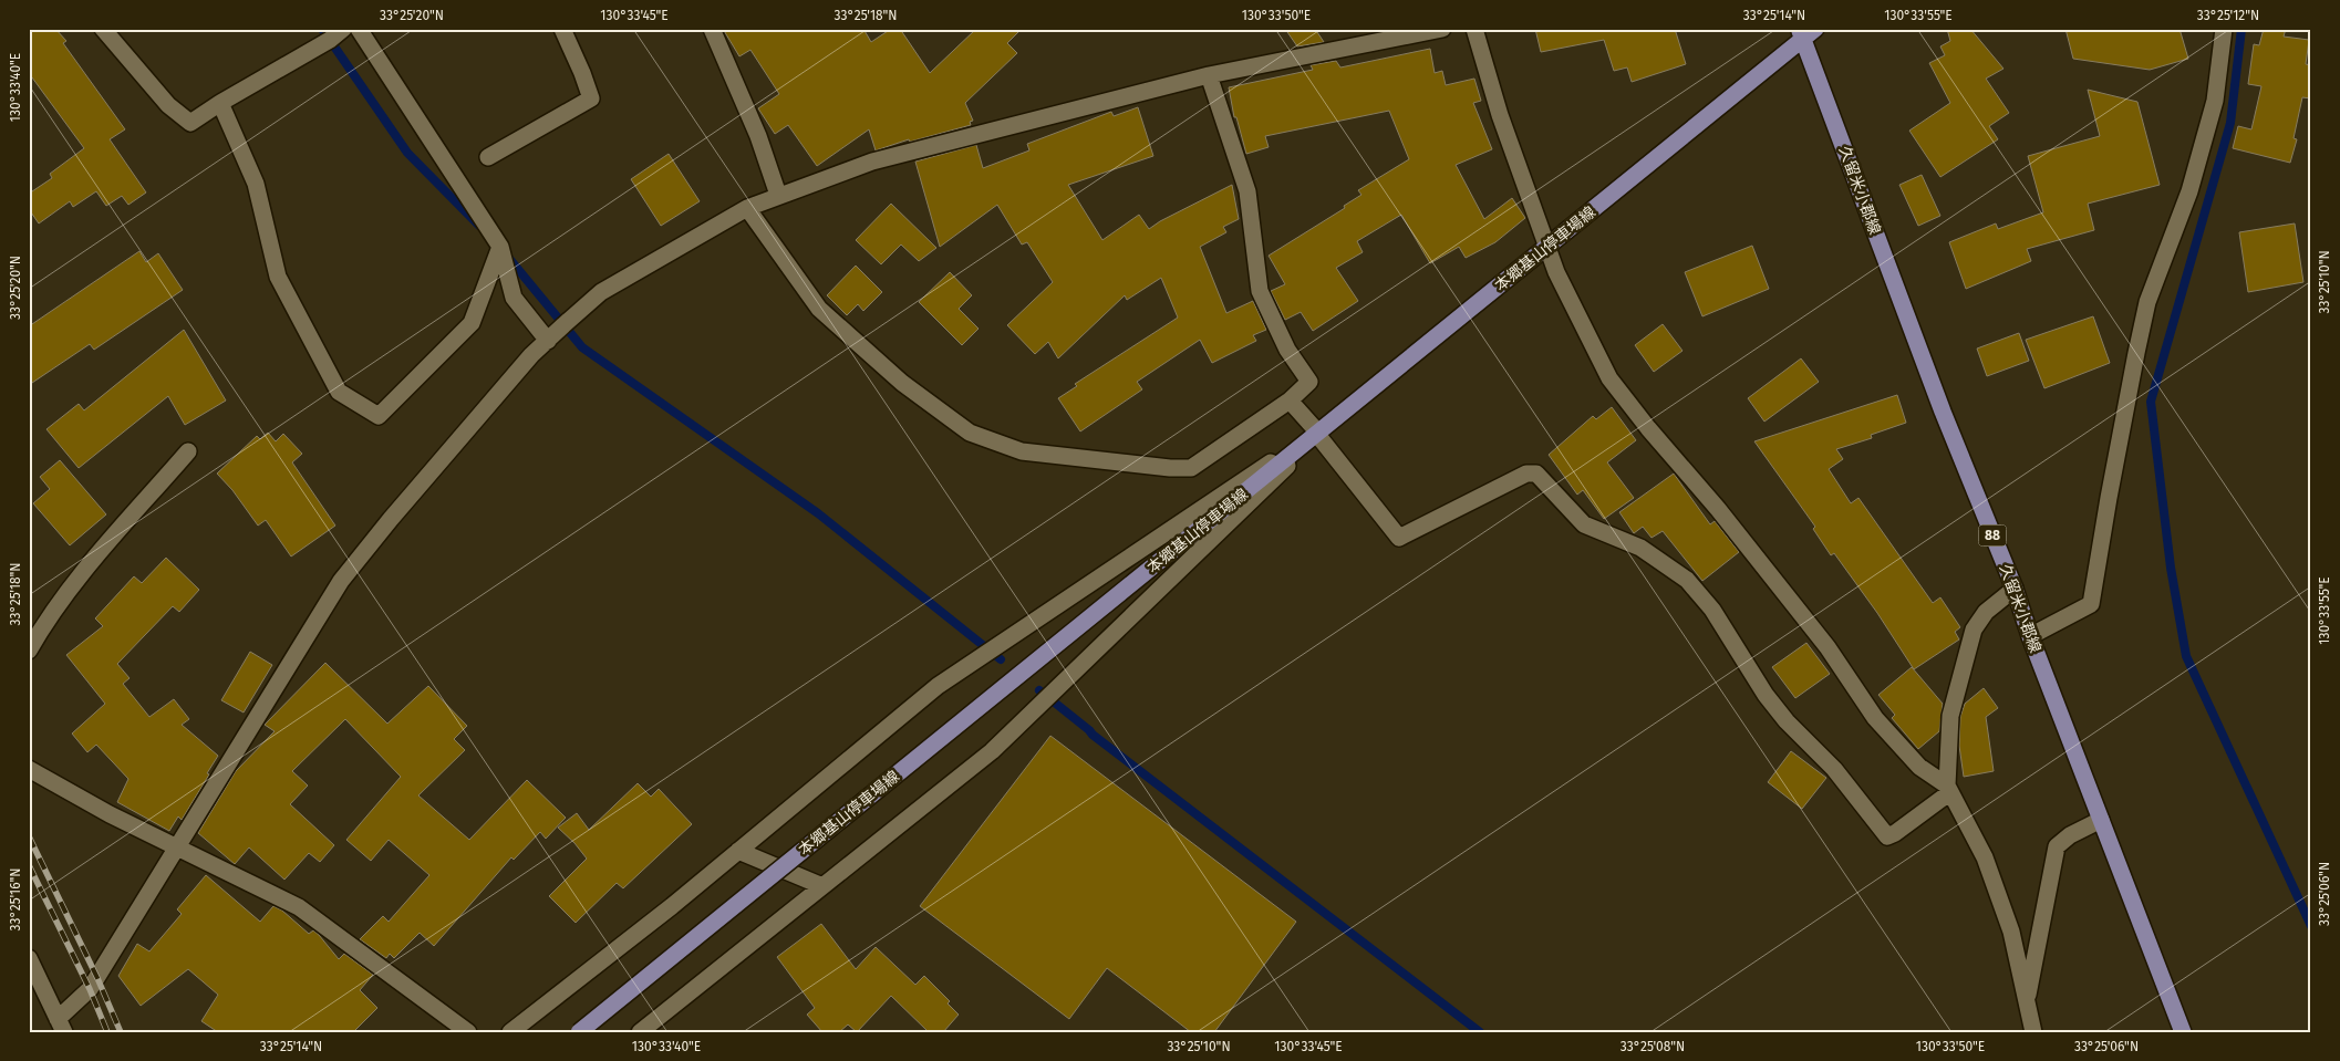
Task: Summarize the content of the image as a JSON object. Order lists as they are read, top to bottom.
{
  "streets": {
    "main road": ["久留米小郡線", "本郷基山停車場線", "88"]
  },
  "crossings": [
    ["久留米小郡線", "本郷基山停車場線"]
  ],
  "coordinates": [
    "33°25'20\"N",
    "130°33'45\"E",
    "33°25'18\"N",
    "130°33'50\"E",
    "33°25'14\"N",
    "130°33'55\"E",
    "33°25'12\"N",
    "130°33'40\"E",
    "33°25'10\"N",
    "33°25'06\"N",
    "33°25'16\"N",
    "33°25'08\"N"
  ]
}
